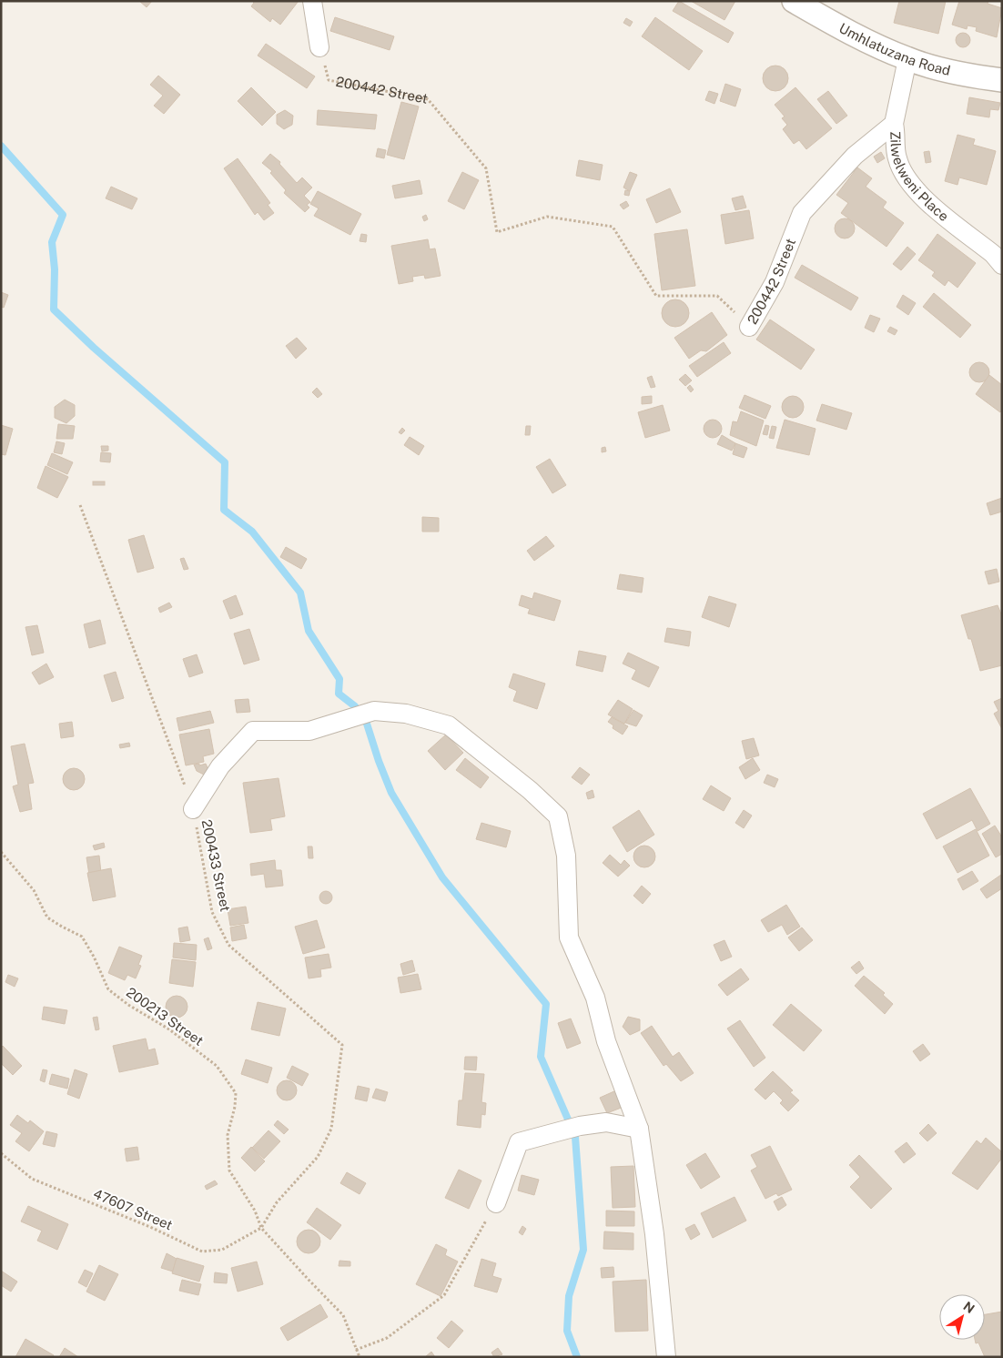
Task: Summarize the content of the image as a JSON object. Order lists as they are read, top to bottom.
{
  "streets": {
    "street": ["Umhlatuzana Road", "200442 Street", "Zilwelweni Place"],
    "path": ["200433 Street", "200213 Street", "47607 Street"]
  },
  "crossings": [
    ["Umhlatuzana Road", "Zilwelweni Place"],
    ["200442 Street", "Zilwelweni Place"],
    ["200433 Street", "200213 Street"],
    ["200433 Street", "47607 Street"],
    ["200213 Street", "47607 Street"]
  ],
  "north": "top right"
}
